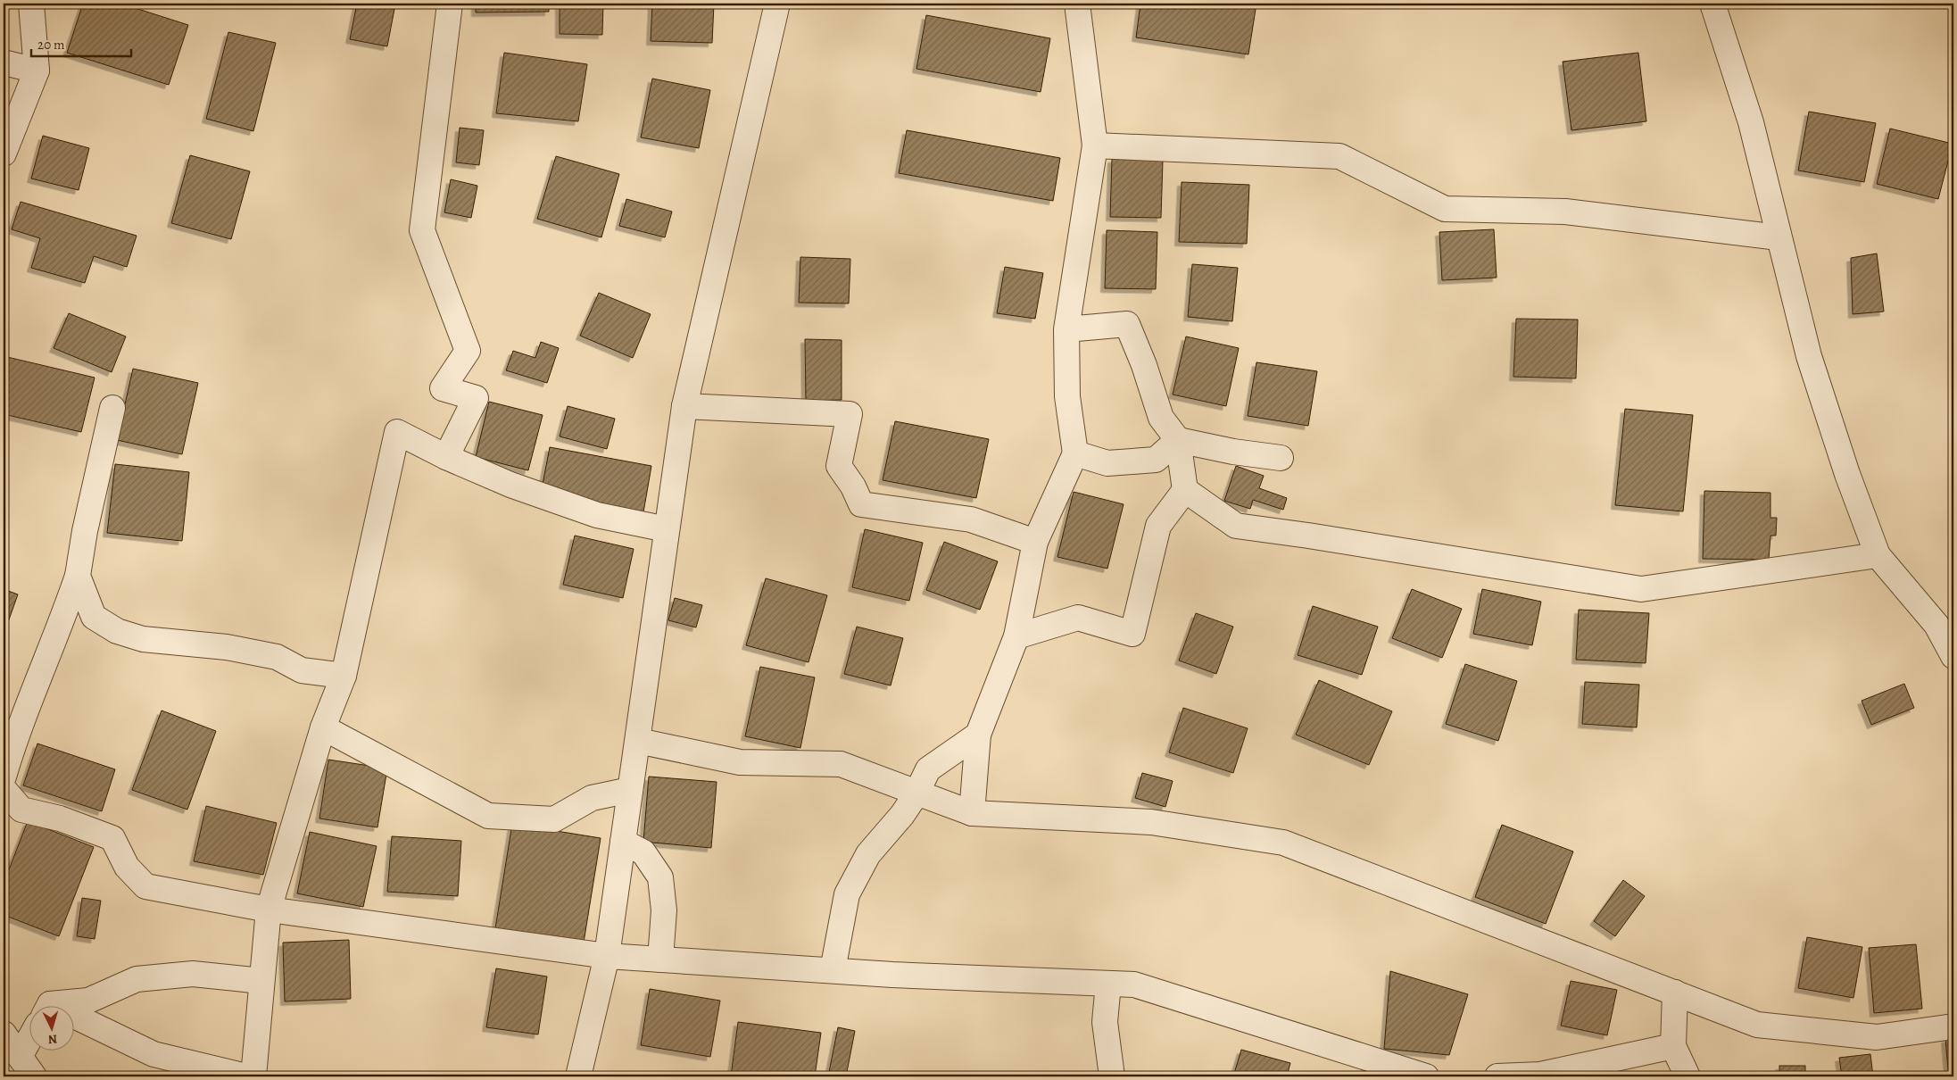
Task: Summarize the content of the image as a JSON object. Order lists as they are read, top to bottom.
{
  "scale_bar": "20 m",
  "north": "bottom"
}
